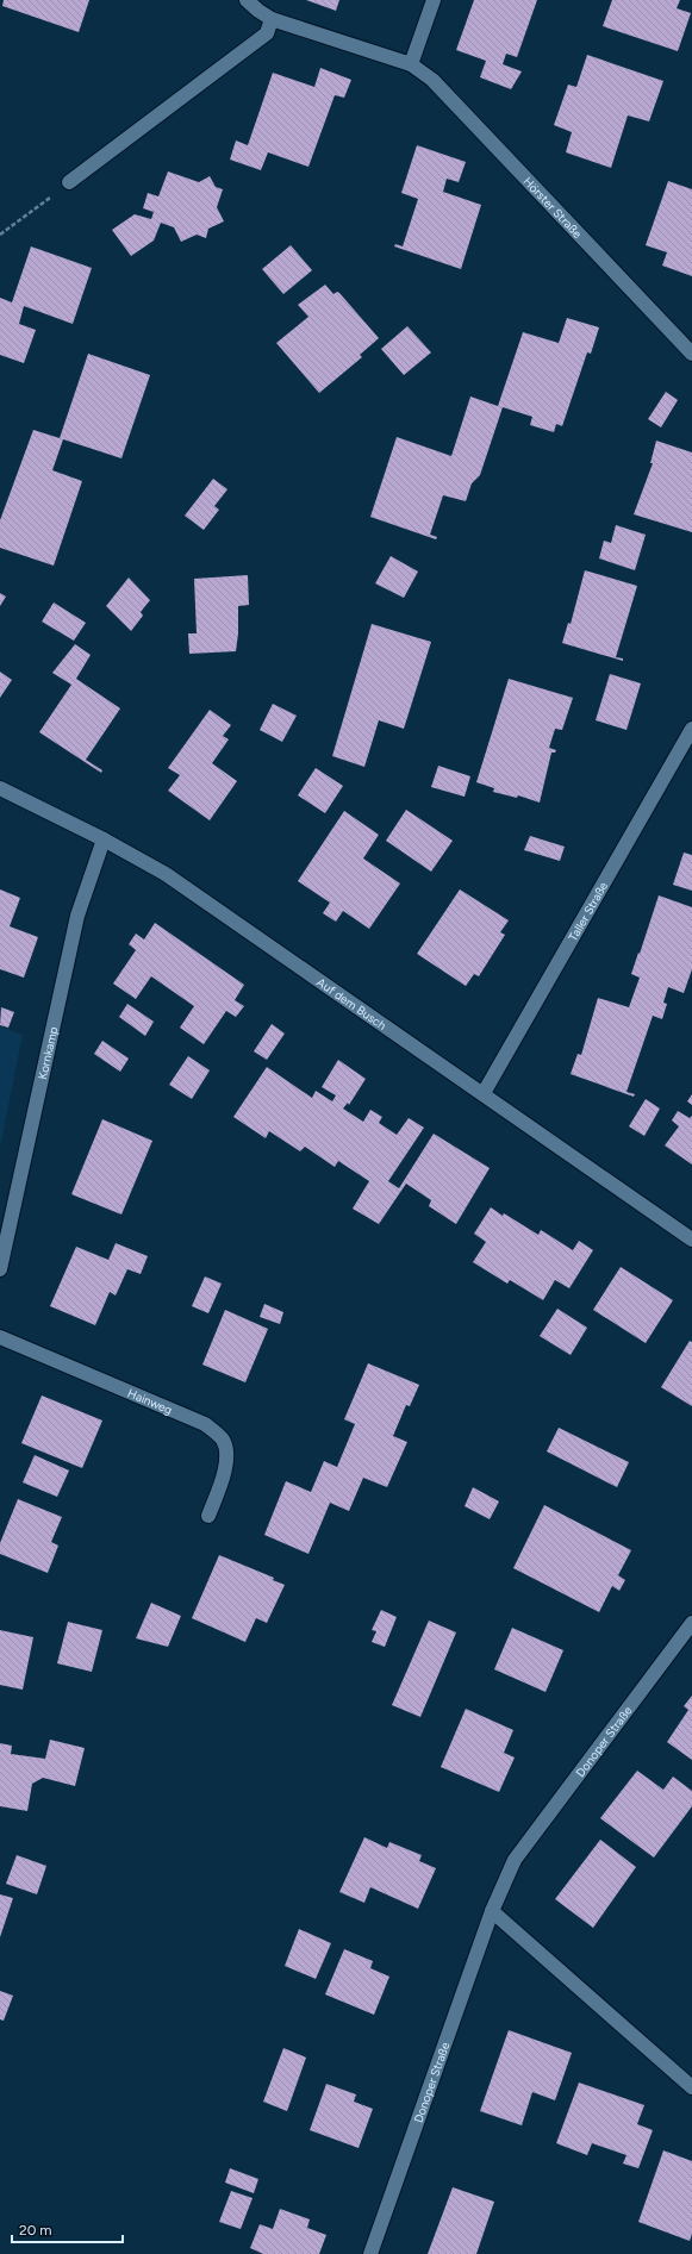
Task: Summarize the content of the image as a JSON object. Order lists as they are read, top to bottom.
{
  "streets": {
    "street": [
      "Hörster Straße",
      "Taller Straße",
      "Auf dem Busch",
      "Kornkamp",
      "Hainweg",
      "Donoper Straße"
    ]
  },
  "crossings": [
    ["Taller Straße", "Auf dem Busch"],
    ["Auf dem Busch", "Kornkamp"]
  ],
  "scale_bar": "20 m"
}
